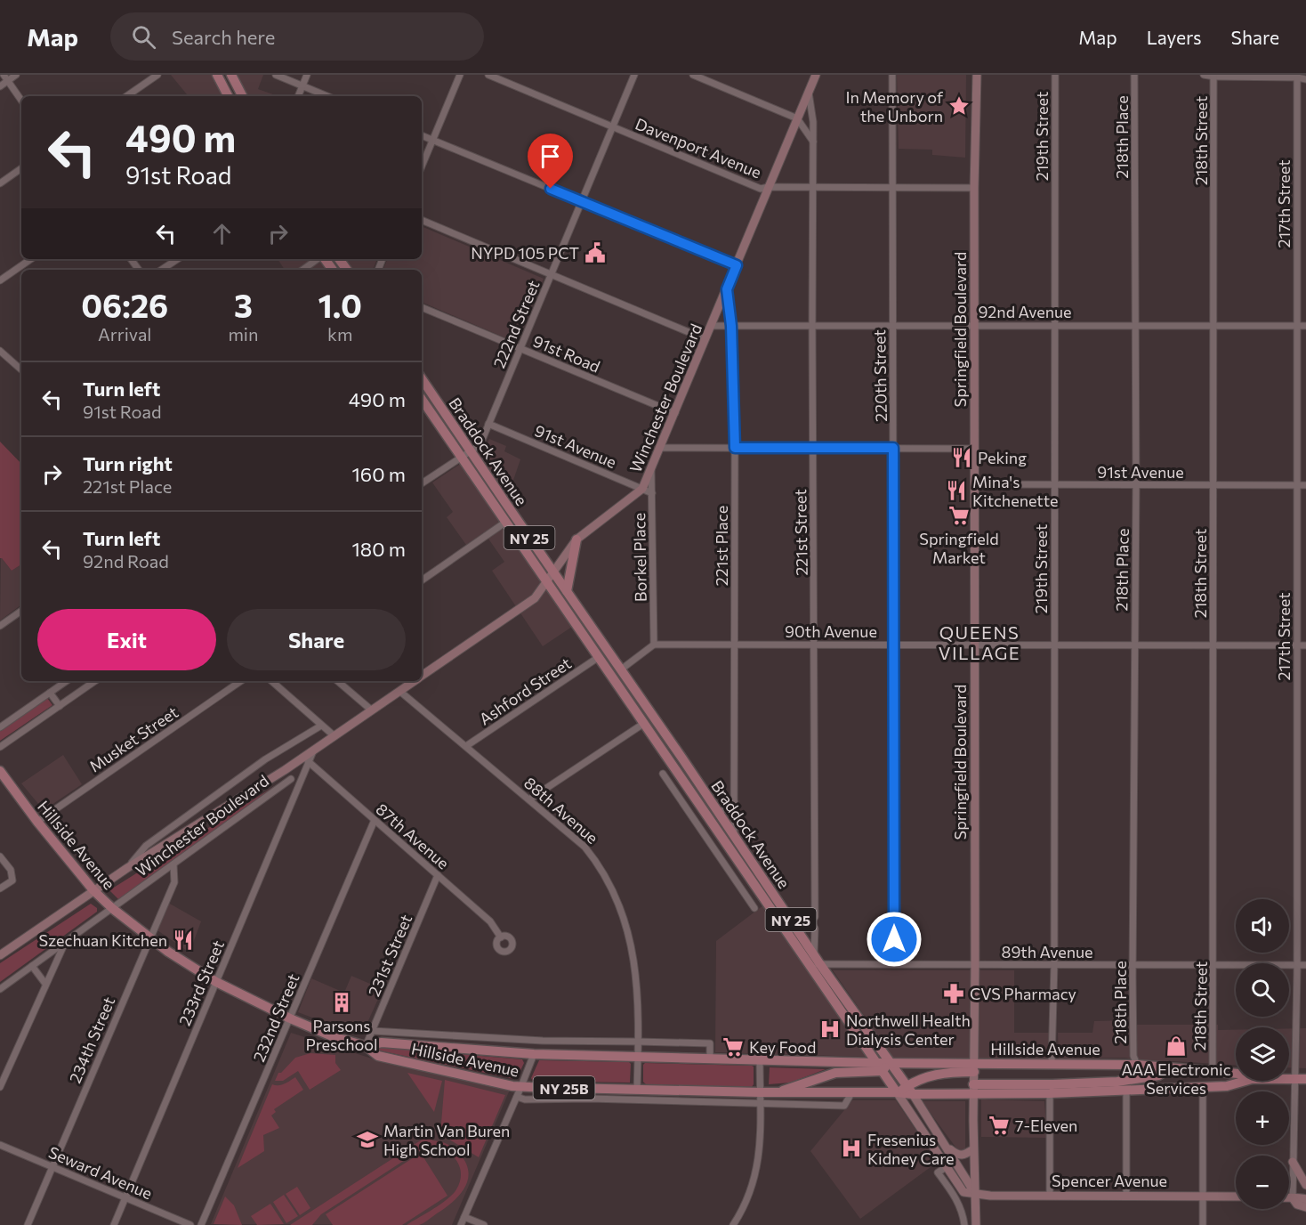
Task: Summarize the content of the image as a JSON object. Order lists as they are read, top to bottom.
{
  "streets": {
    "main road": [
      "Springfield Boulevard",
      "Winchester Boulevard",
      "Braddock Avenue",
      "NY 25",
      "Hillside Avenue",
      "NY 25B",
      "Spencer Avenue"
    ],
    "street": [
      "219th Street",
      "218th Place",
      "218th Street",
      "Davenport Avenue",
      "217th Street",
      "92nd Avenue",
      "222nd Street",
      "91st Road",
      "220th Street",
      "91st Avenue",
      "221st Street",
      "221st Place",
      "Borkel Place",
      "90th Avenue",
      "Ashford Street",
      "Musket Street",
      "88th Avenue",
      "87th Avenue",
      "89th Avenue",
      "231st Street",
      "233rd Street",
      "232nd Street",
      "234th Street",
      "Seward Avenue"
    ]
  },
  "crossings": [
    ["219th Street", "92nd Avenue"],
    ["219th Street", "91st Avenue"],
    ["219th Street", "90th Avenue"],
    ["219th Street", "Hillside Avenue"],
    ["219th Street", "89th Avenue"],
    ["218th Place", "92nd Avenue"],
    ["218th Place", "91st Avenue"],
    ["218th Place", "90th Avenue"],
    ["218th Place", "Hillside Avenue"],
    ["218th Place", "89th Avenue"],
    ["218th Street", "92nd Avenue"],
    ["218th Street", "91st Avenue"],
    ["218th Street", "90th Avenue"],
    ["218th Street", "Hillside Avenue"],
    ["218th Street", "89th Avenue"],
    ["Davenport Avenue", "222nd Street"],
    ["Davenport Avenue", "Springfield Boulevard"],
    ["Davenport Avenue", "220th Street"],
    ["Davenport Avenue", "Winchester Boulevard"],
    ["Davenport Avenue", "221st Street"],
    ["217th Street", "92nd Avenue"],
    ["217th Street", "91st Avenue"],
    ["217th Street", "90th Avenue"],
    ["217th Street", "Hillside Avenue"],
    ["217th Street", "89th Avenue"],
    ["92nd Avenue", "Springfield Boulevard"],
    ["92nd Avenue", "220th Street"],
    ["92nd Avenue", "Winchester Boulevard"],
    ["92nd Avenue", "221st Street"],
    ["92nd Avenue", "221st Place"],
    ["222nd Street", "91st Road"],
    ["222nd Street", "91st Avenue"],
    ["222nd Street", "Braddock Avenue"],
    ["Springfield Boulevard", "91st Avenue"],
    ["Springfield Boulevard", "Braddock Avenue"],
    ["Springfield Boulevard", "90th Avenue"],
    ["Springfield Boulevard", "Hillside Avenue"],
    ["Springfield Boulevard", "89th Avenue"],
    ["Springfield Boulevard", "Spencer Avenue"],
    ["91st Road", "Winchester Boulevard"],
    ["220th Street", "90th Avenue"],
    ["220th Street", "89th Avenue"],
    ["Winchester Boulevard", "91st Avenue"],
    ["Winchester Boulevard", "Braddock Avenue"],
    ["Winchester Boulevard", "221st Street"],
    ["Winchester Boulevard", "221st Place"],
    ["Winchester Boulevard", "Borkel Place"],
    ["Winchester Boulevard", "88th Avenue"],
    ["Winchester Boulevard", "87th Avenue"],
    ["Winchester Boulevard", "Hillside Avenue"],
    ["Winchester Boulevard", "233rd Street"],
    ["Winchester Boulevard", "234th Street"],
    ["91st Avenue", "Borkel Place"],
    ["Braddock Avenue", "221st Street"],
    ["Braddock Avenue", "221st Place"],
    ["Braddock Avenue", "Ashford Street"],
    ["Braddock Avenue", "Hillside Avenue"],
    ["Braddock Avenue", "89th Avenue"],
    ["Braddock Avenue", "Spencer Avenue"],
    ["221st Street", "90th Avenue"],
    ["221st Street", "89th Avenue"],
    ["221st Place", "90th Avenue"],
    ["Borkel Place", "90th Avenue"],
    ["Ashford Street", "88th Avenue"],
    ["Musket Street", "Hillside Avenue"],
    ["88th Avenue", "Hillside Avenue"],
    ["87th Avenue", "231st Street"],
    ["87th Avenue", "233rd Street"],
    ["87th Avenue", "232nd Street"],
    ["Hillside Avenue", "231st Street"],
    ["Hillside Avenue", "233rd Street"],
    ["Hillside Avenue", "232nd Street"],
    ["Hillside Avenue", "234th Street"],
    ["233rd Street", "Seward Avenue"],
    ["234th Street", "Seward Avenue"]
  ],
  "districts": ["QUEENS VILLAGE"],
  "places": {
    "place": ["In Memory of the Unborn"],
    "public building": ["NYPD 105 PCT"],
    "restaurant": ["Peking", "Mina's Kitchenette", "Szechuan Kitchen"],
    "supermarket": ["Springfield Market", "Key Food", "7-Eleven"],
    "pharmacy": ["CVS Pharmacy"],
    "building": ["Parsons Preschool"],
    "hospital": ["Northwell Health Dialysis Center", "Fresenius Kidney Care"],
    "shop": ["AAA Electronic Services"],
    "school or university": ["Martin Van Buren High School"]
  },
  "page": {
    "header": "Map",
    "search": "Search here",
    "nav": ["Map", "Layers", "Share"],
    "turn": ["490 m", "91st Road"],
    "eta": [
      "06:26",
      "Arrival",
      "3",
      "min",
      "1.0",
      "km"
    ],
    "list": [
      {
        "name": "Turn left",
        "note": "91st Road",
        "value": "490 m"
      },
      {
        "name": "Turn right",
        "note": "221st Place",
        "value": "160 m"
      },
      {
        "name": "Turn left",
        "note": "92nd Road",
        "value": "180 m"
      }
    ],
    "buttons": ["Exit", "Share"],
    "map_buttons": ["+", "−"]
  }
}
